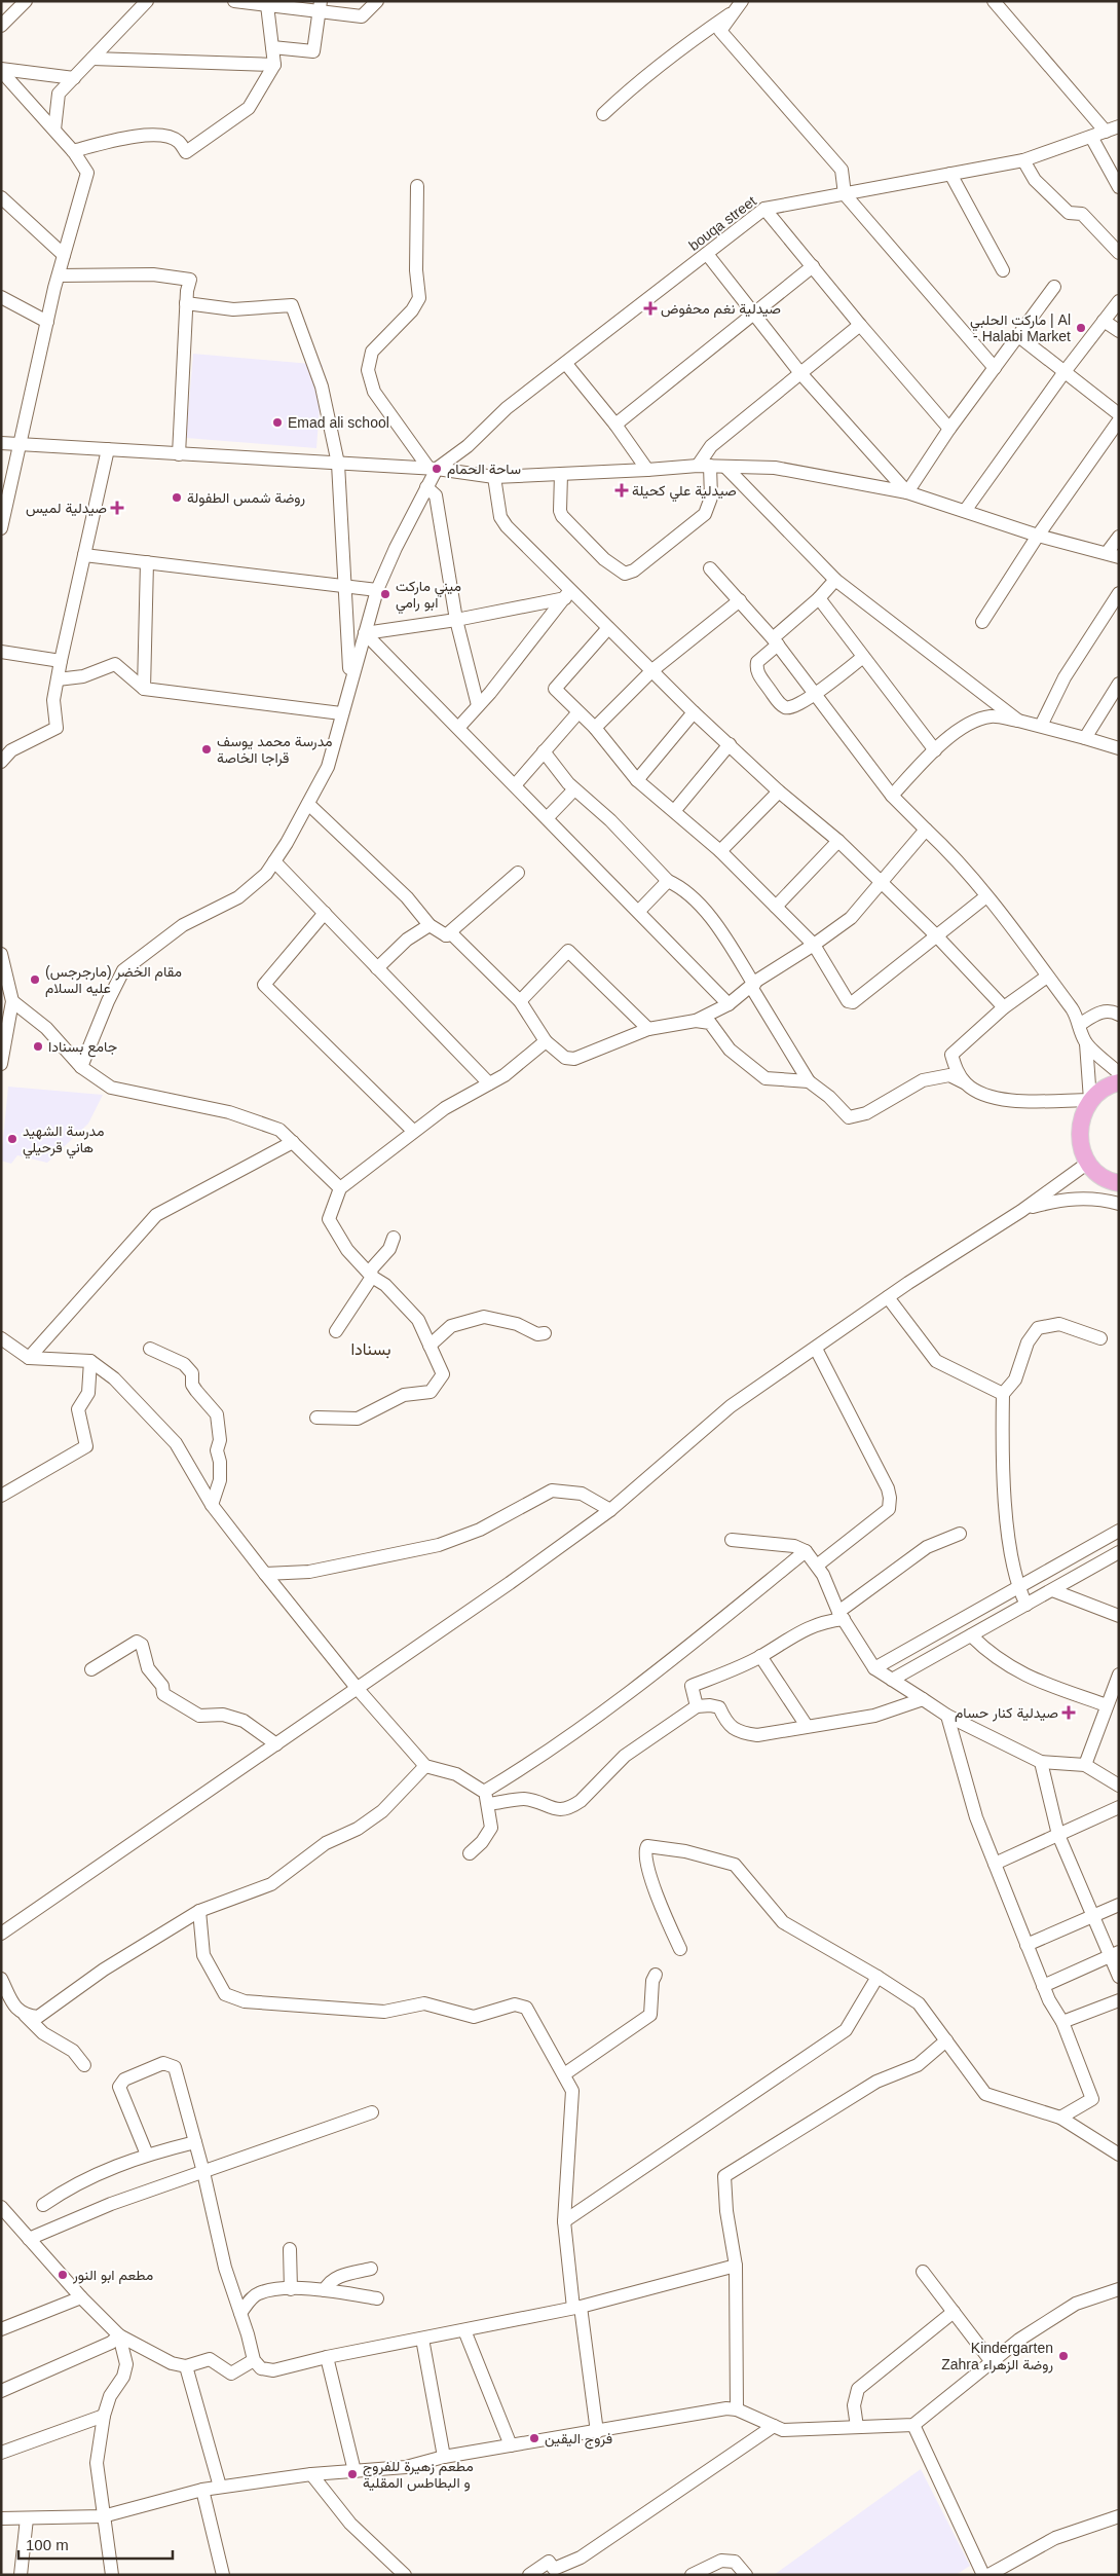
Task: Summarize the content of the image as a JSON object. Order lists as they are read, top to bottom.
{
  "streets": {
    "street": ["bouqa street"]
  },
  "districts": ["بسنادا"],
  "places": {
    "health": [
      "صيدلية نغم محفوض",
      "صيدلية علي كحيلة",
      "صيدلية لميس",
      "صيدلية كنار حسام"
    ],
    "other": [
      "ماركت الحلبي | Al - Halabi Market",
      "Emad ali school",
      "ساحة الحمام",
      "روضة شمس الطفولة",
      "ميني ماركت ابو رامي",
      "مدرسة محمد يوسف قراجا الخاصة",
      "مقام الخضر (مارجرجس) عليه السلام",
      "جامع بسنادا",
      "مدرسة الشهيد هاني قرحيلي",
      "مطعم ابو النور",
      "Kindergarten Zahra روضة الزهراء",
      "فروج اليقين",
      "مطعم زهيرة للفروج و البطاطس المقلية"
    ]
  },
  "scale_bar": "100 m"
}
